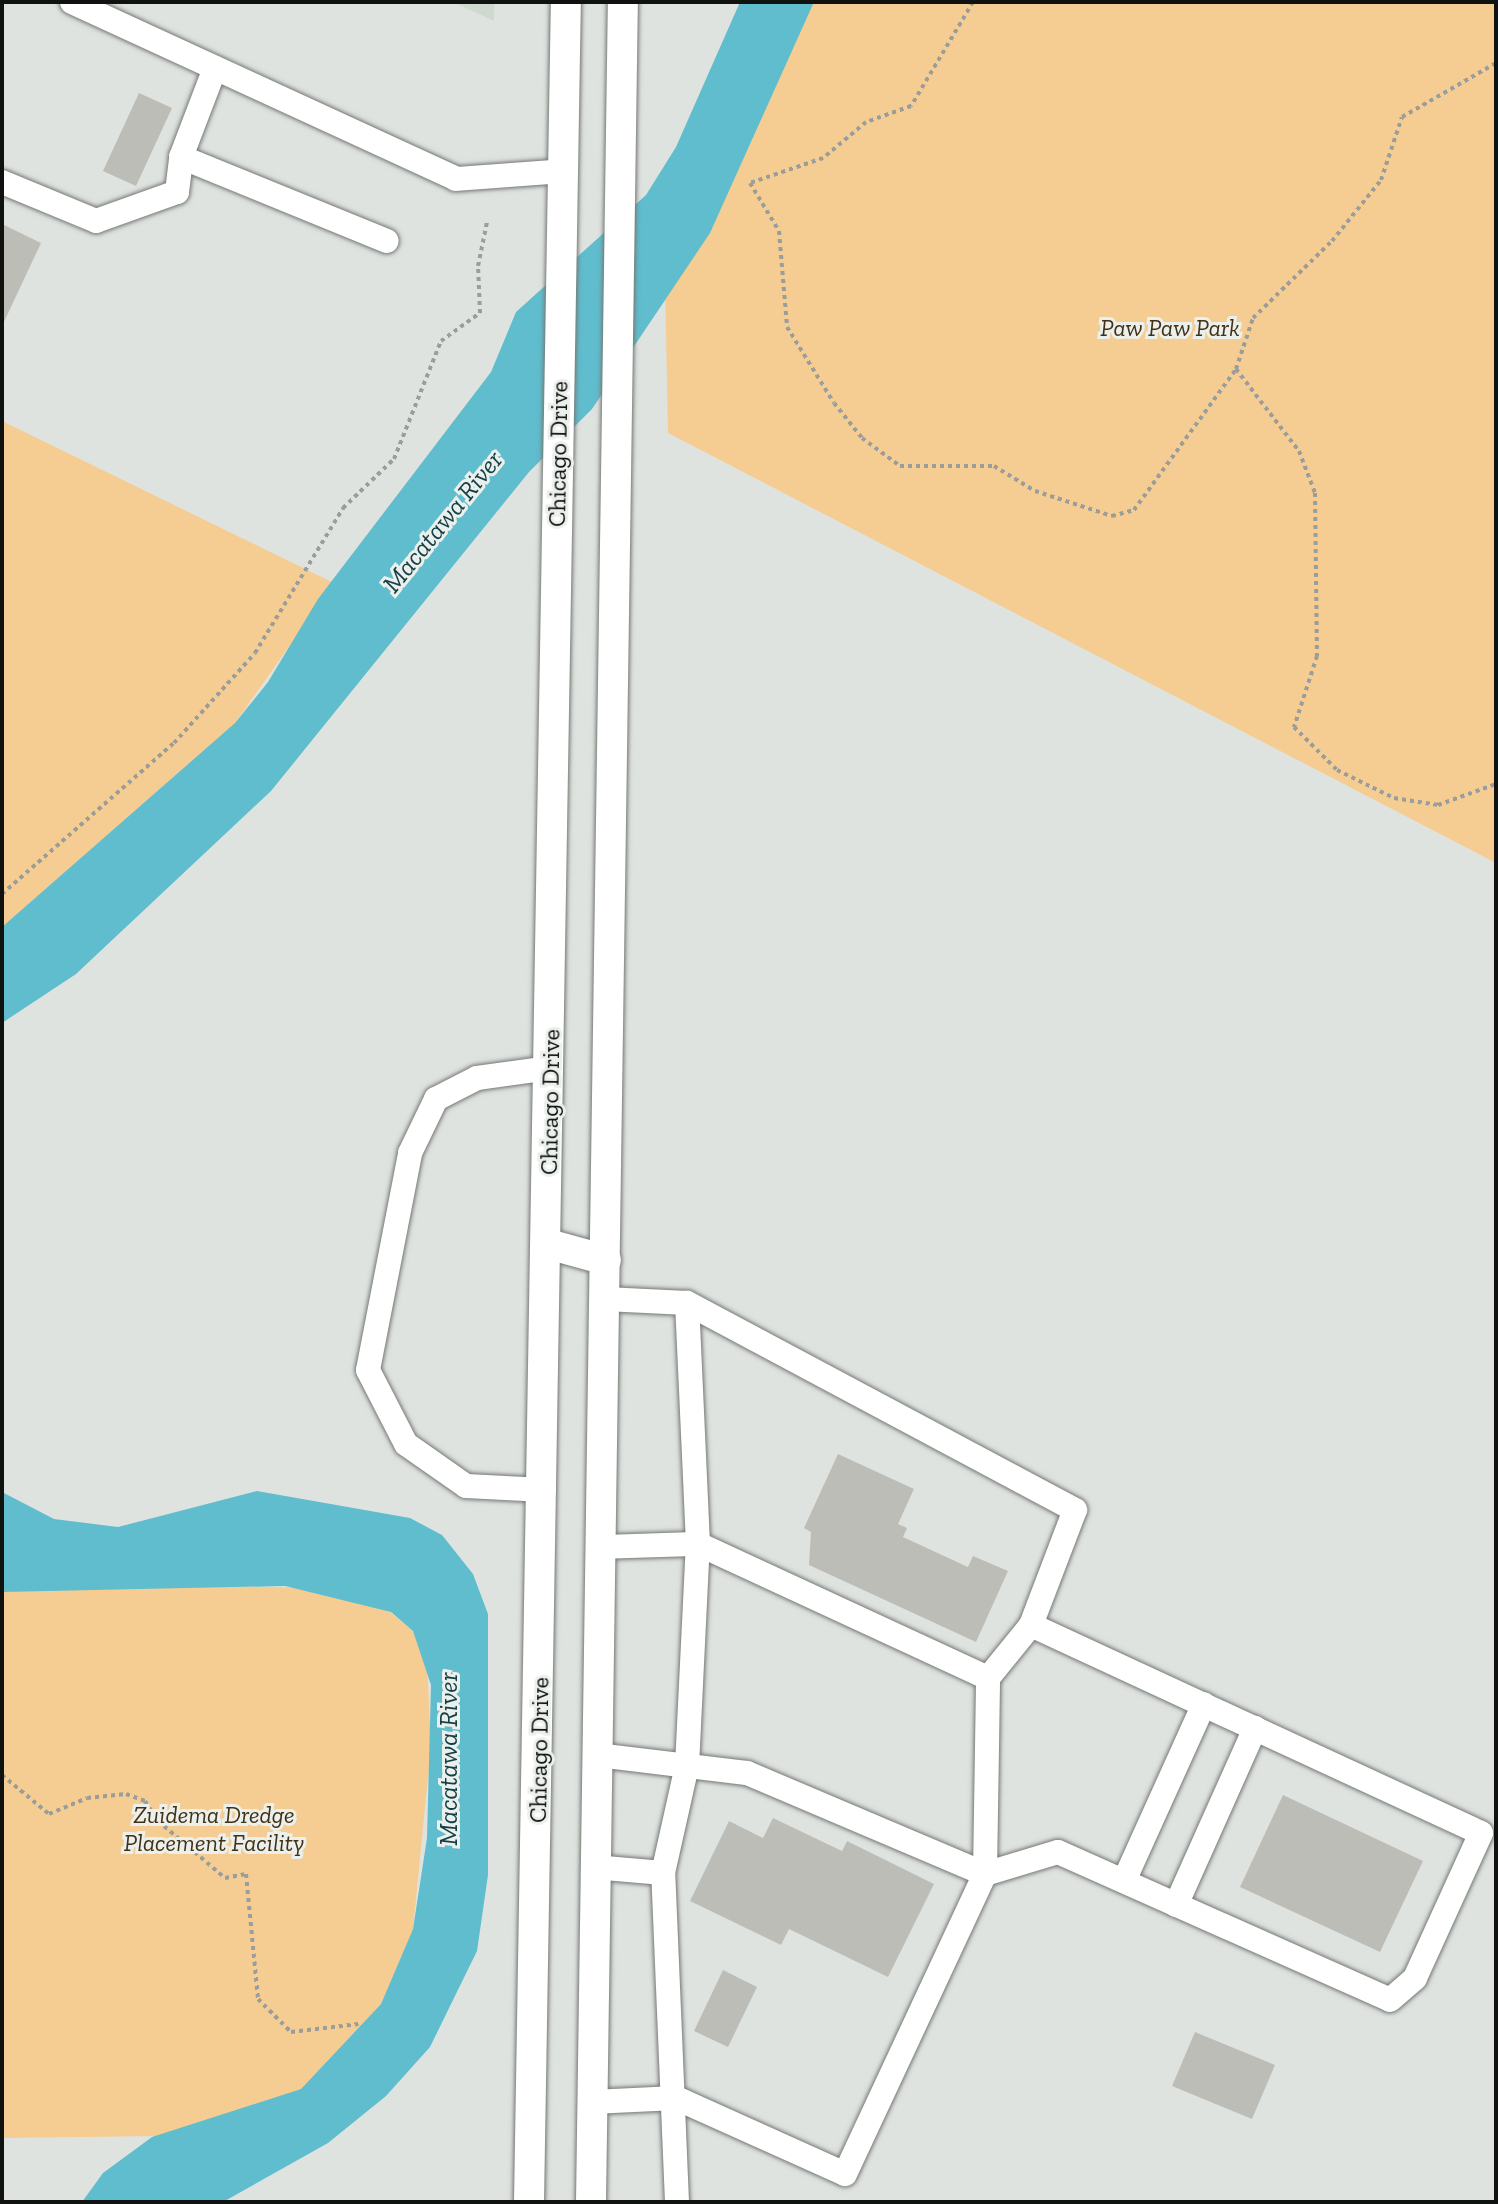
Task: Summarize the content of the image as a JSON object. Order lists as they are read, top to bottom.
{
  "streets": {
    "main road": ["Chicago Drive"]
  },
  "water": ["Macatawa River"],
  "parks": ["Paw Paw Park", "Zuidema Dredge Placement Facility"]
}
